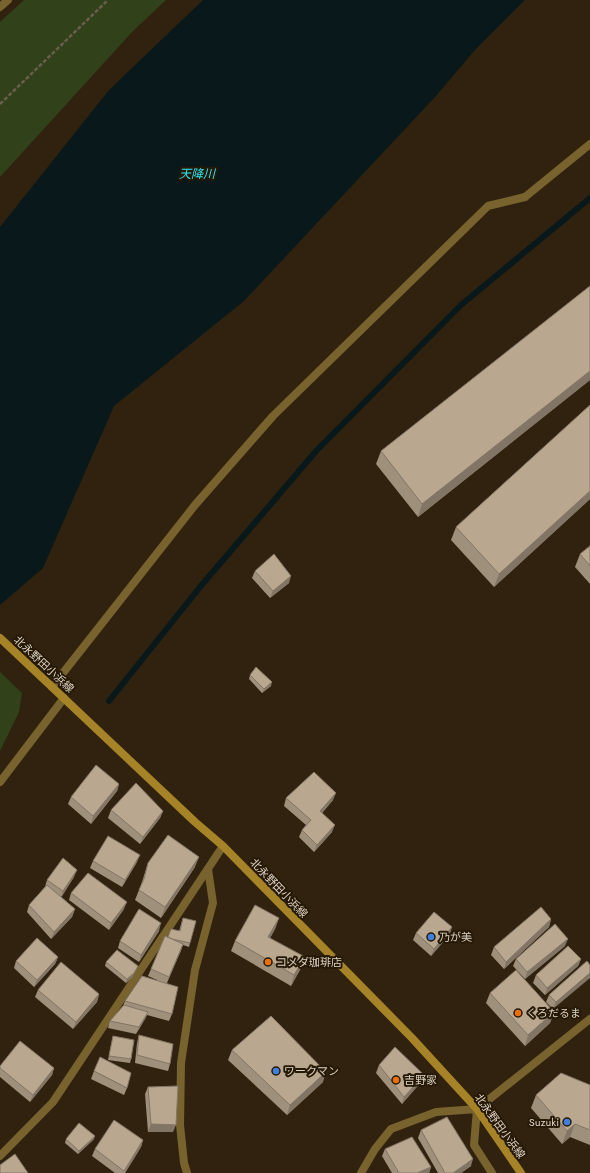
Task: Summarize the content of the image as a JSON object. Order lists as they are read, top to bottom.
{
  "streets": {
    "main road": ["北永野田小浜線"]
  },
  "water": ["天降川"],
  "places": [
    "乃が美",
    "コメダ珈琲店",
    "くろだるま",
    "ワークマン",
    "吉野家",
    "Suzuki"
  ]
}
